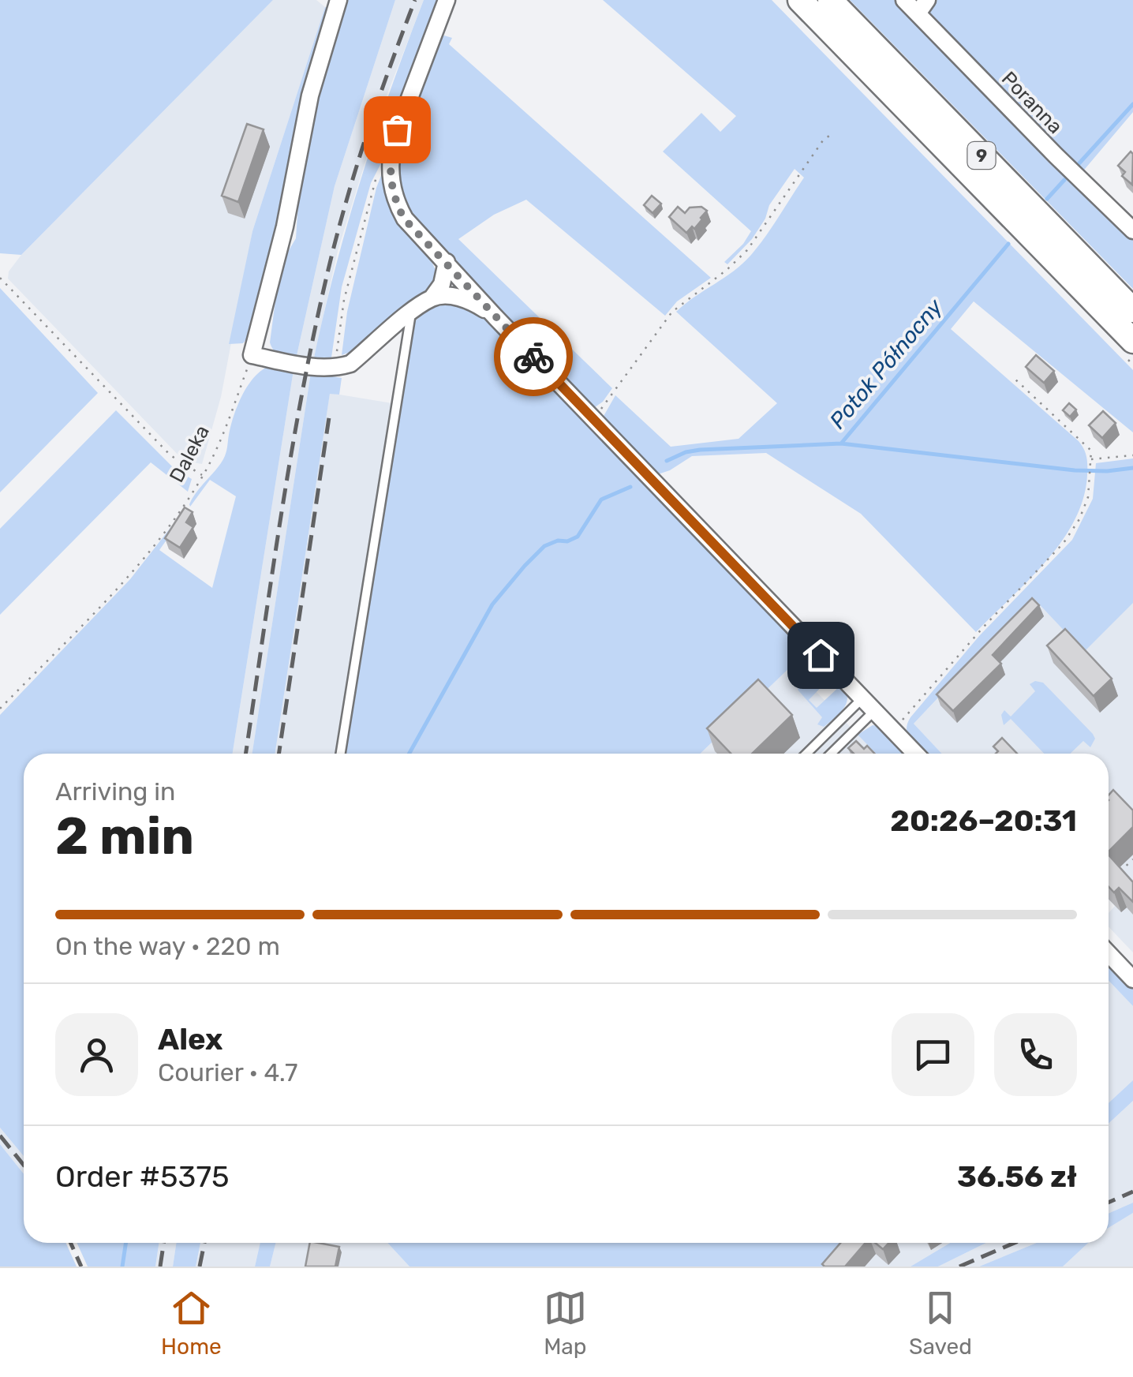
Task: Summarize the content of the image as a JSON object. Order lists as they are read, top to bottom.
{
  "streets": {
    "main road": ["9"],
    "street": ["Poranna"],
    "path": ["Daleka"]
  },
  "water": ["Potok Północny"],
  "page": {
    "heading": ["2 min", "Arriving in", "20:26–20:31"],
    "panel": [
      "Alex",
      "Courier · 4.7",
      "Order #5375",
      "36.56 zł"
    ],
    "bar": "On the way · 220 m",
    "tabs": ["Home", "Map", "Saved"]
  }
}
